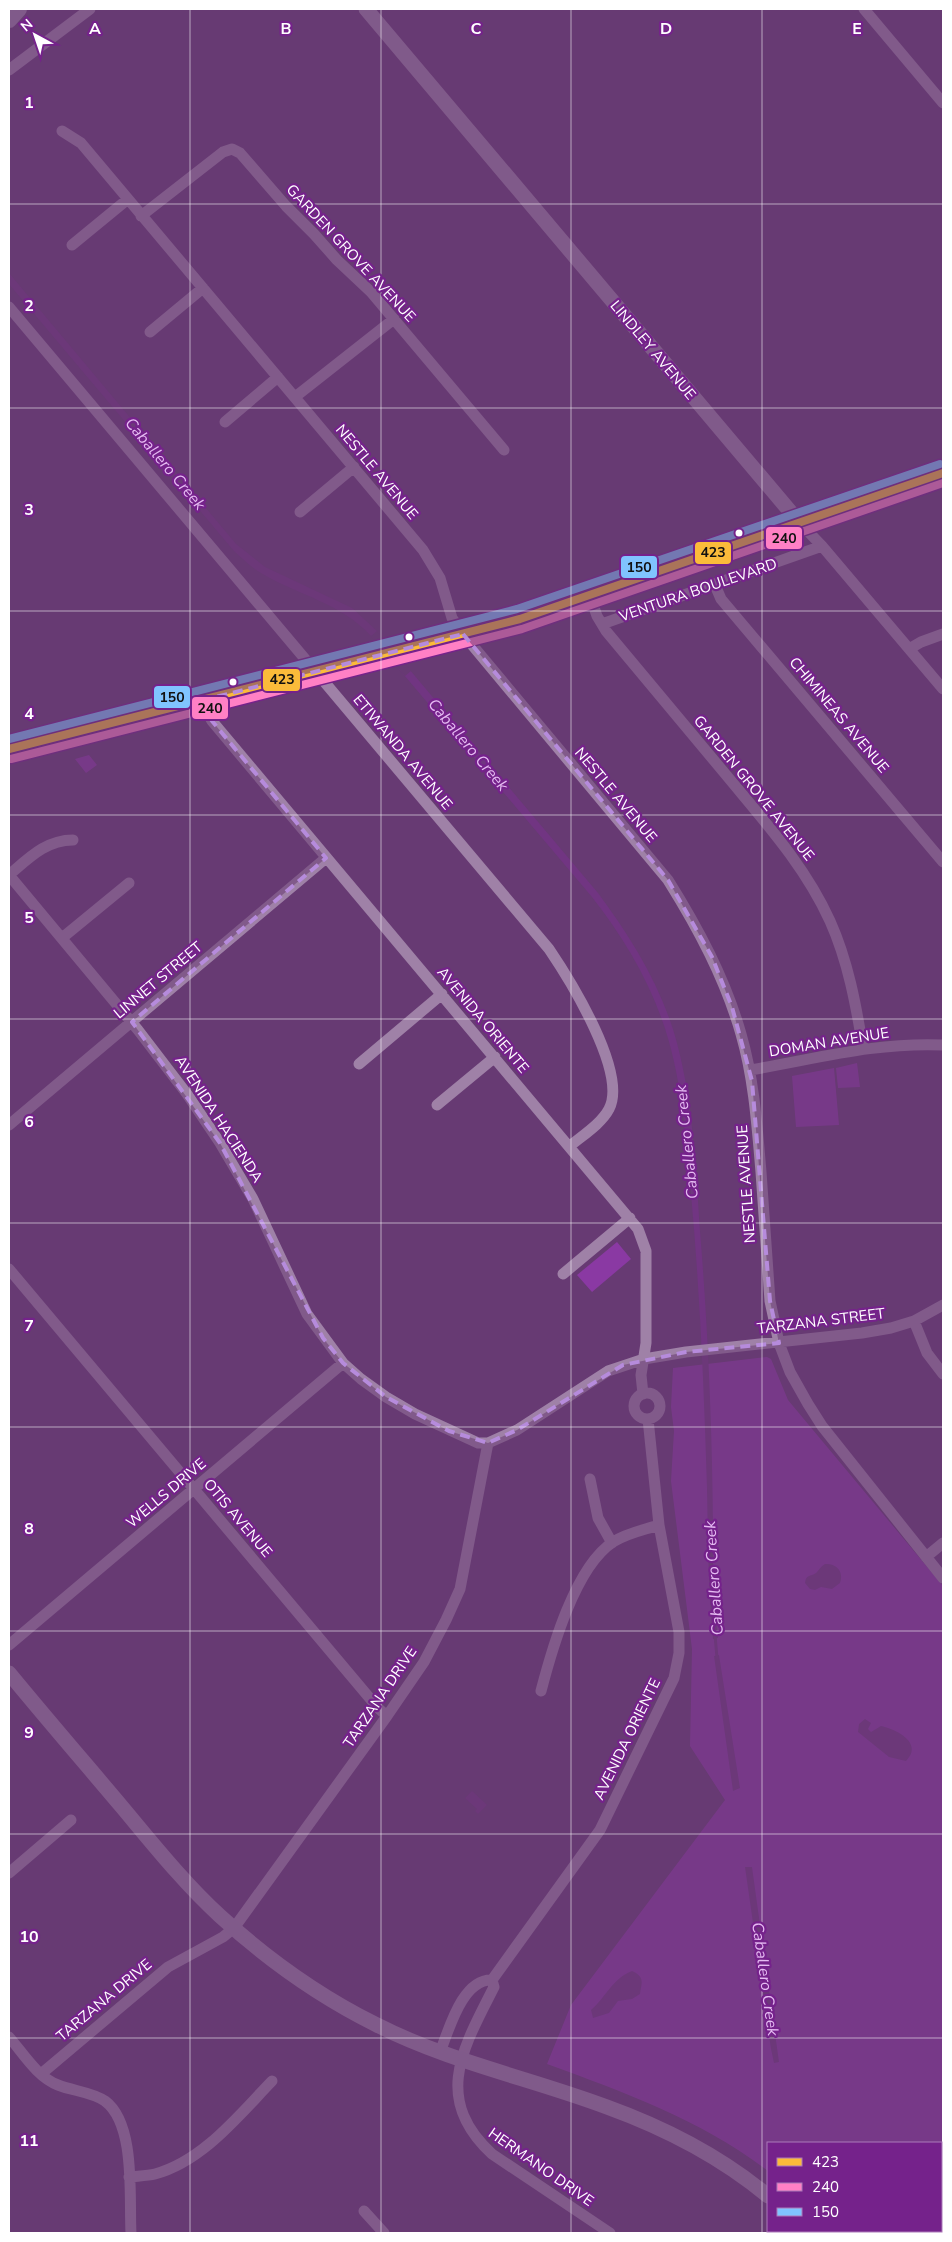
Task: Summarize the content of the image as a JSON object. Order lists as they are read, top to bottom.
{
  "streets": {
    "main road": ["LINDLEY AVENUE", "VENTURA BOULEVARD"],
    "street": [
      "GARDEN GROVE AVENUE",
      "NESTLE AVENUE",
      "CHIMINEAS AVENUE",
      "ETIWANDA AVENUE",
      "LINNET STREET",
      "AVENIDA ORIENTE",
      "DOMAN AVENUE",
      "AVENIDA HACIENDA",
      "TARZANA STREET",
      "WELLS DRIVE",
      "OTIS AVENUE",
      "TARZANA DRIVE",
      "HERMANO DRIVE"
    ]
  },
  "crossings": [
    ["GARDEN GROVE AVENUE", "NESTLE AVENUE"],
    ["GARDEN GROVE AVENUE", "VENTURA BOULEVARD"],
    ["GARDEN GROVE AVENUE", "DOMAN AVENUE"],
    ["LINDLEY AVENUE", "VENTURA BOULEVARD"],
    ["NESTLE AVENUE", "VENTURA BOULEVARD"],
    ["NESTLE AVENUE", "DOMAN AVENUE"],
    ["NESTLE AVENUE", "TARZANA STREET"],
    ["VENTURA BOULEVARD", "CHIMINEAS AVENUE"],
    ["VENTURA BOULEVARD", "ETIWANDA AVENUE"],
    ["VENTURA BOULEVARD", "AVENIDA ORIENTE"],
    ["ETIWANDA AVENUE", "AVENIDA ORIENTE"],
    ["LINNET STREET", "AVENIDA ORIENTE"],
    ["LINNET STREET", "AVENIDA HACIENDA"],
    ["AVENIDA ORIENTE", "TARZANA STREET"],
    ["AVENIDA ORIENTE", "HERMANO DRIVE"],
    ["AVENIDA HACIENDA", "WELLS DRIVE"],
    ["AVENIDA HACIENDA", "TARZANA DRIVE"],
    ["WELLS DRIVE", "OTIS AVENUE"],
    ["OTIS AVENUE", "TARZANA DRIVE"]
  ],
  "water": ["Caballero Creek"],
  "lines": ["transit line 150", "transit line 423", "transit line 240"],
  "legend": ["423", "240", "150"],
  "north": "top left",
  "grid": {
    "columns": [
      "A",
      "B",
      "C",
      "D",
      "E"
    ],
    "rows": [
      "1",
      "2",
      "3",
      "4",
      "5",
      "6",
      "7",
      "8",
      "9",
      "10",
      "11"
    ]
  }
}
